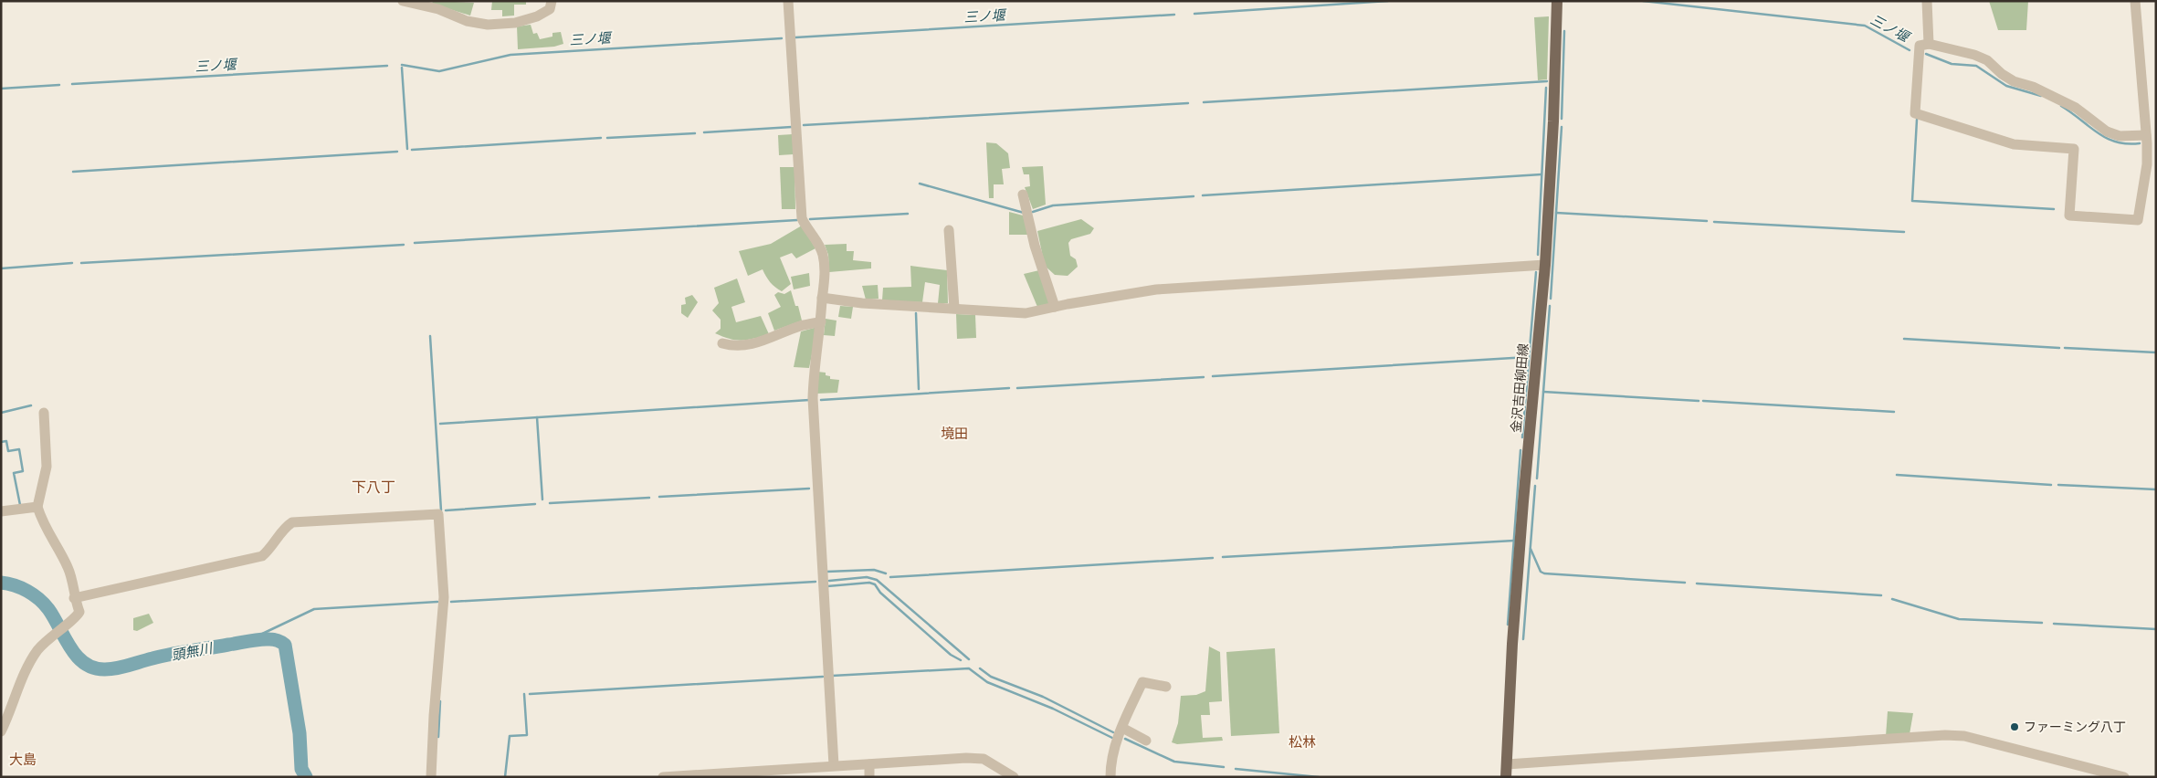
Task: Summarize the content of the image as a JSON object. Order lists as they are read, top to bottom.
{
  "streets": {
    "main road": ["金沢吉田柳田線"]
  },
  "districts": [
    "境田",
    "下八丁",
    "松林",
    "大島"
  ],
  "water": ["三ノ堰", "頭無川"],
  "places": ["ファーミング八丁"]
}
